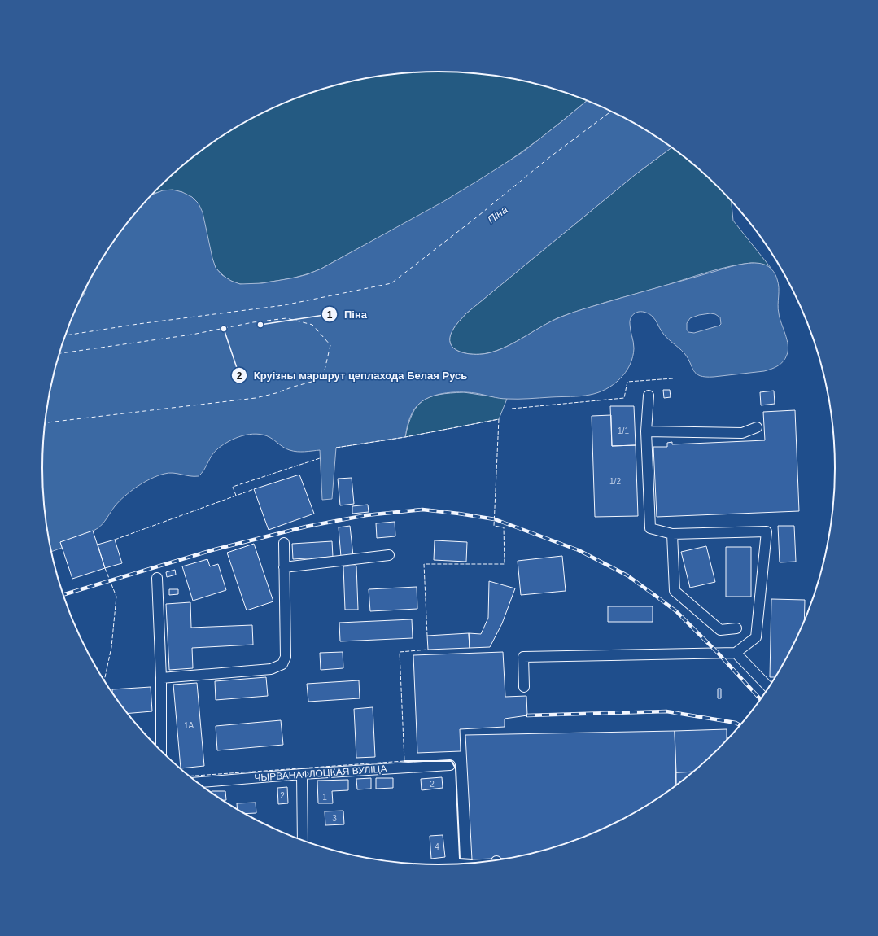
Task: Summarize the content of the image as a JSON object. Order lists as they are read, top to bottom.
{
  "streets": {
    "street": ["ЧЫРВАНАФЛОЦКАЯ ВУЛІЦА"]
  },
  "water": ["Піна"],
  "places": ["Піна", "Круізны маршрут цеплахода Белая Русь"],
  "house_numbers": [
    "1/1",
    "1/2",
    "1А",
    "2",
    "2",
    "1",
    "3",
    "4"
  ]
}
